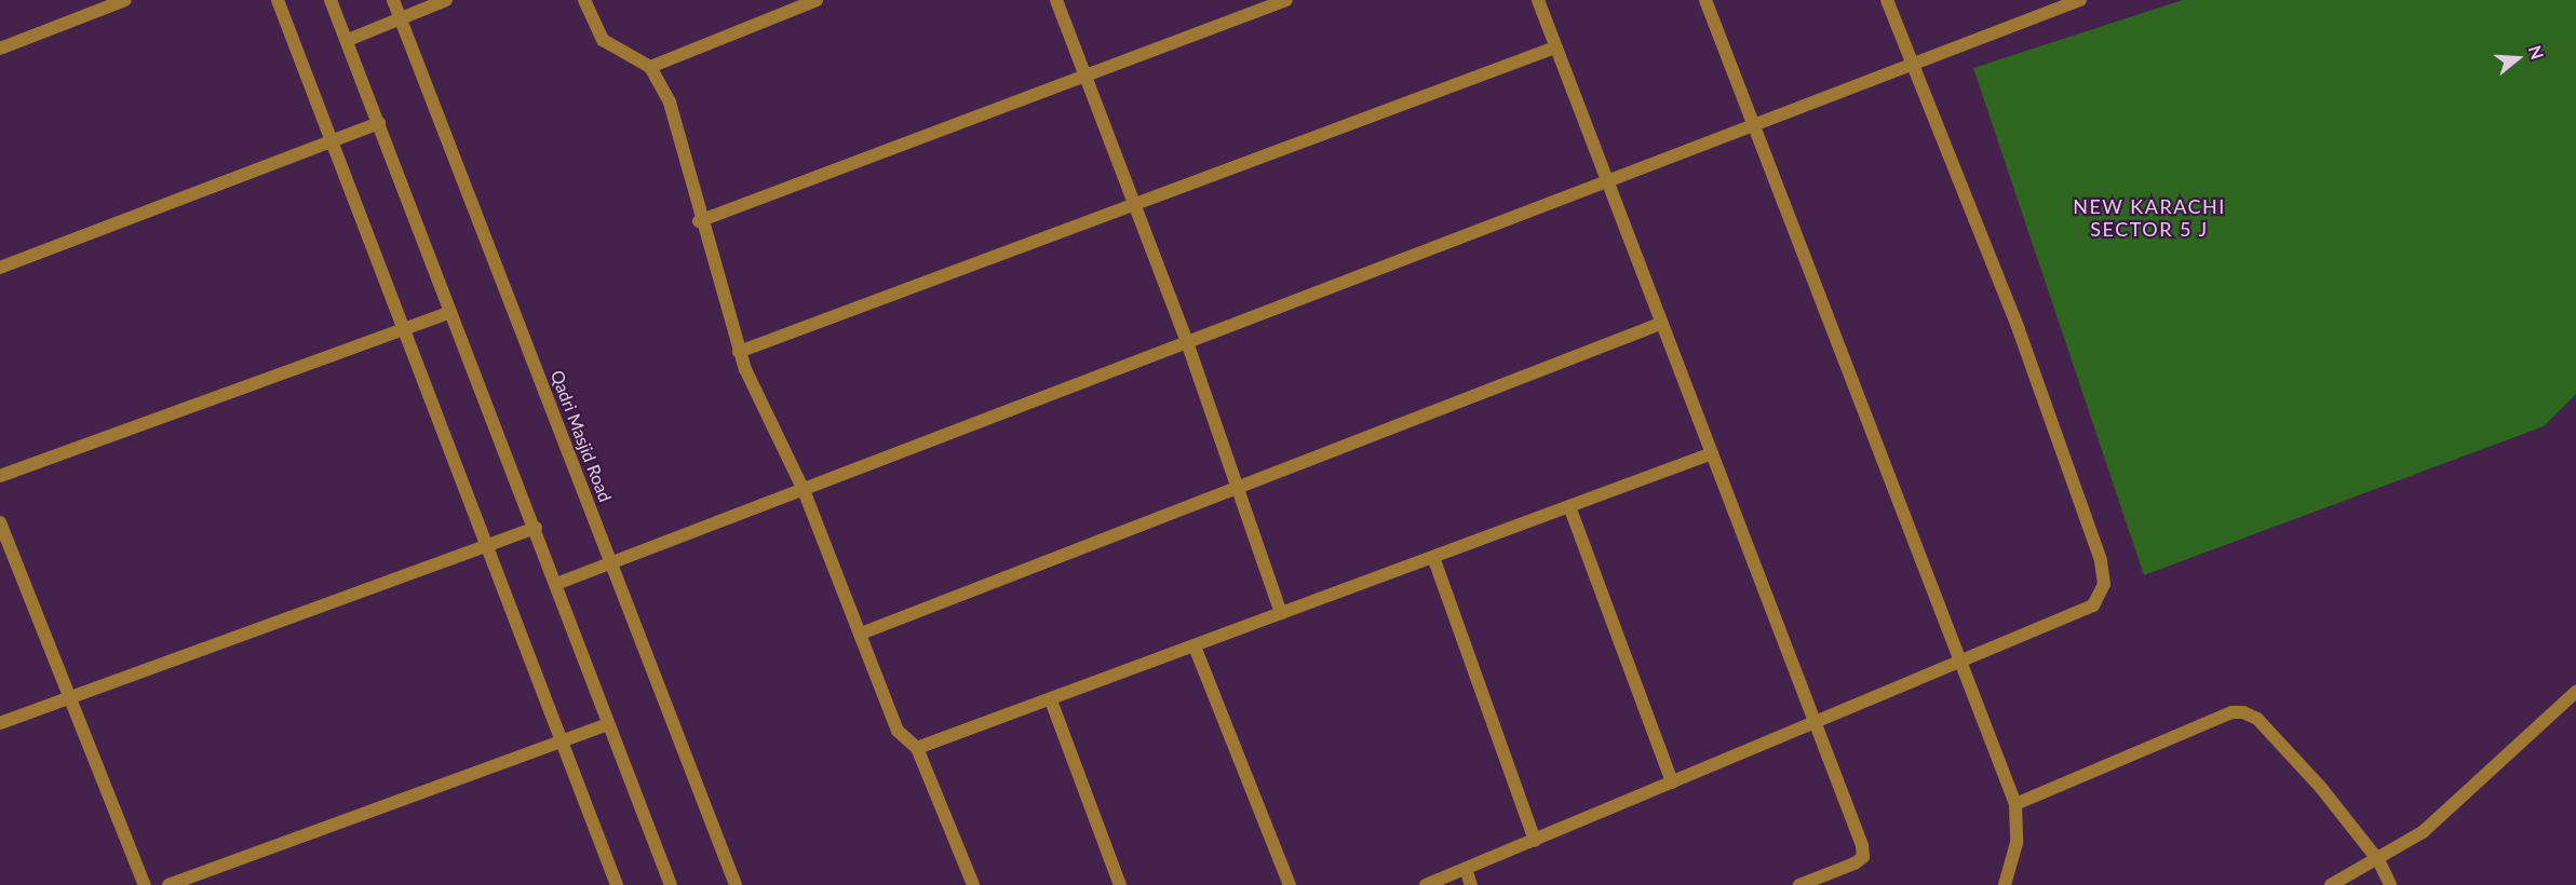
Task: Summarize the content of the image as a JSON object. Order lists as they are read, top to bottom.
{
  "streets": {
    "street": ["Qadri Masjid Road"]
  },
  "districts": ["NEW KARACHI SECTOR 5 J"],
  "north": "right"
}
